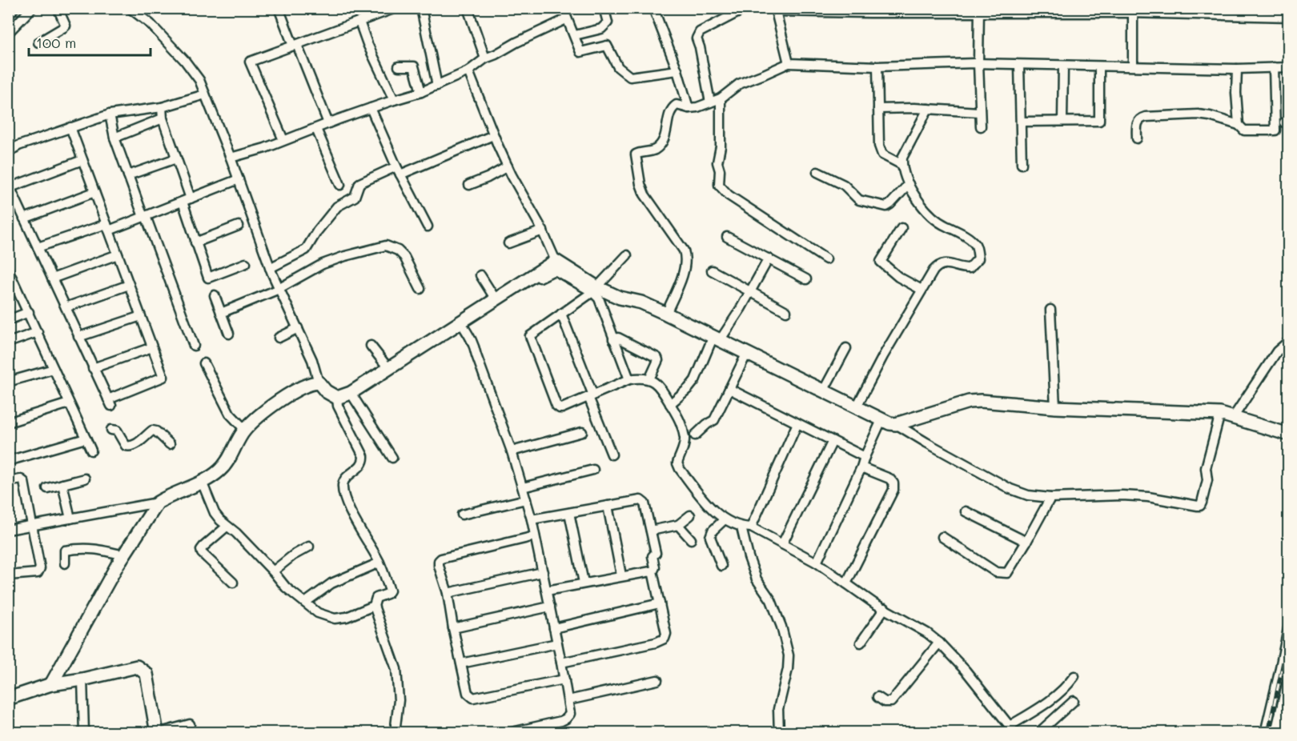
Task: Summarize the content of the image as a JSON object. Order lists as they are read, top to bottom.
{
  "scale_bar": "100 m"
}
